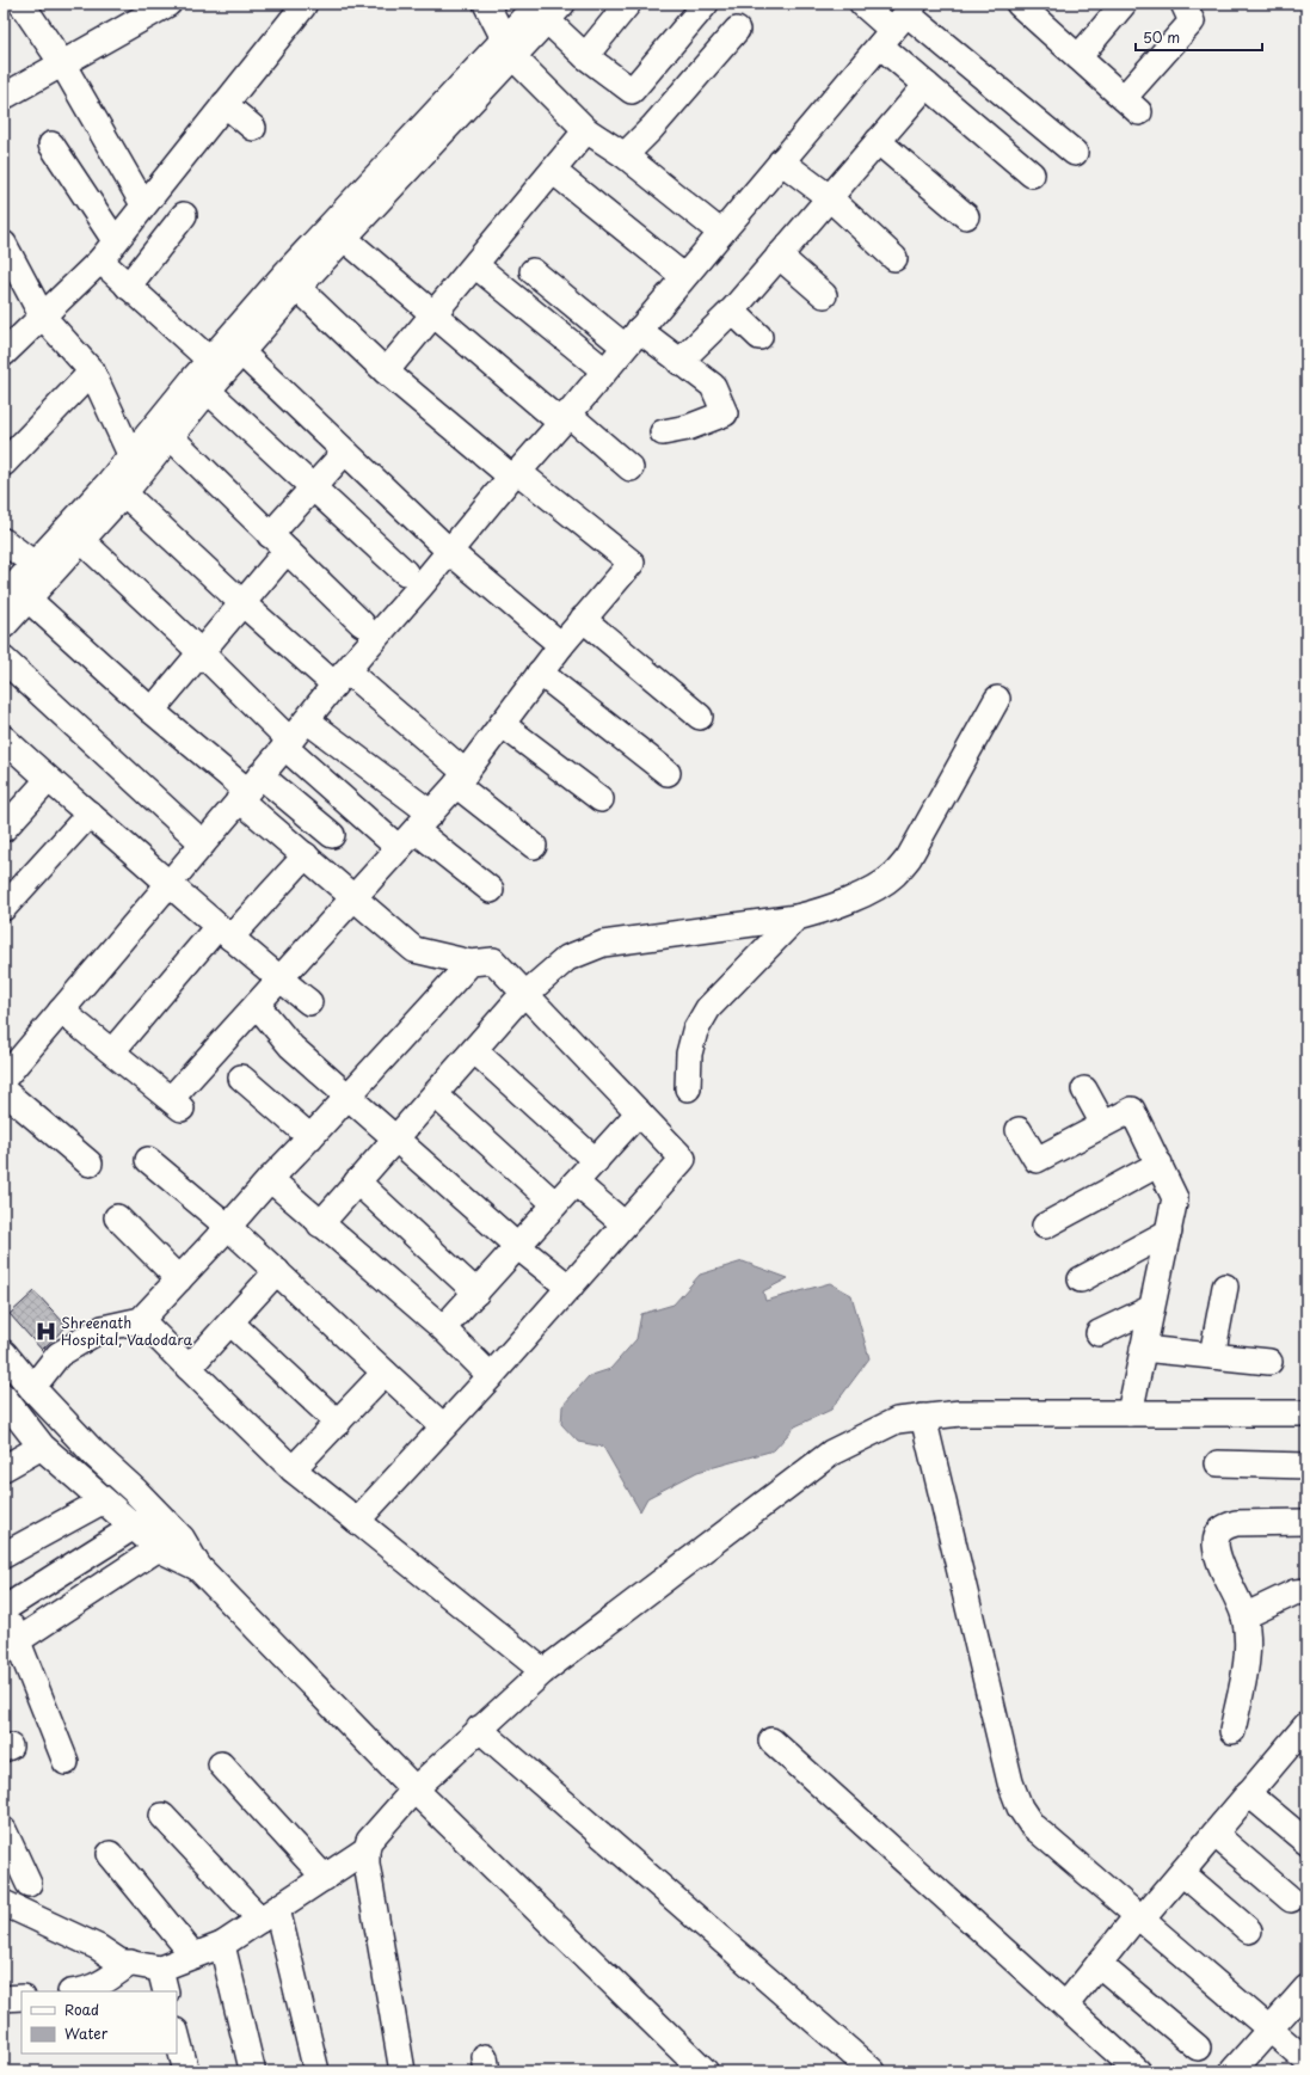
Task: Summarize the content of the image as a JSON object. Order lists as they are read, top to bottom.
{
  "places": {
    "hospital": ["Shreenath Hospital, Vadodara"]
  },
  "legend": ["Road", "Water"],
  "scale_bar": "50 m"
}
